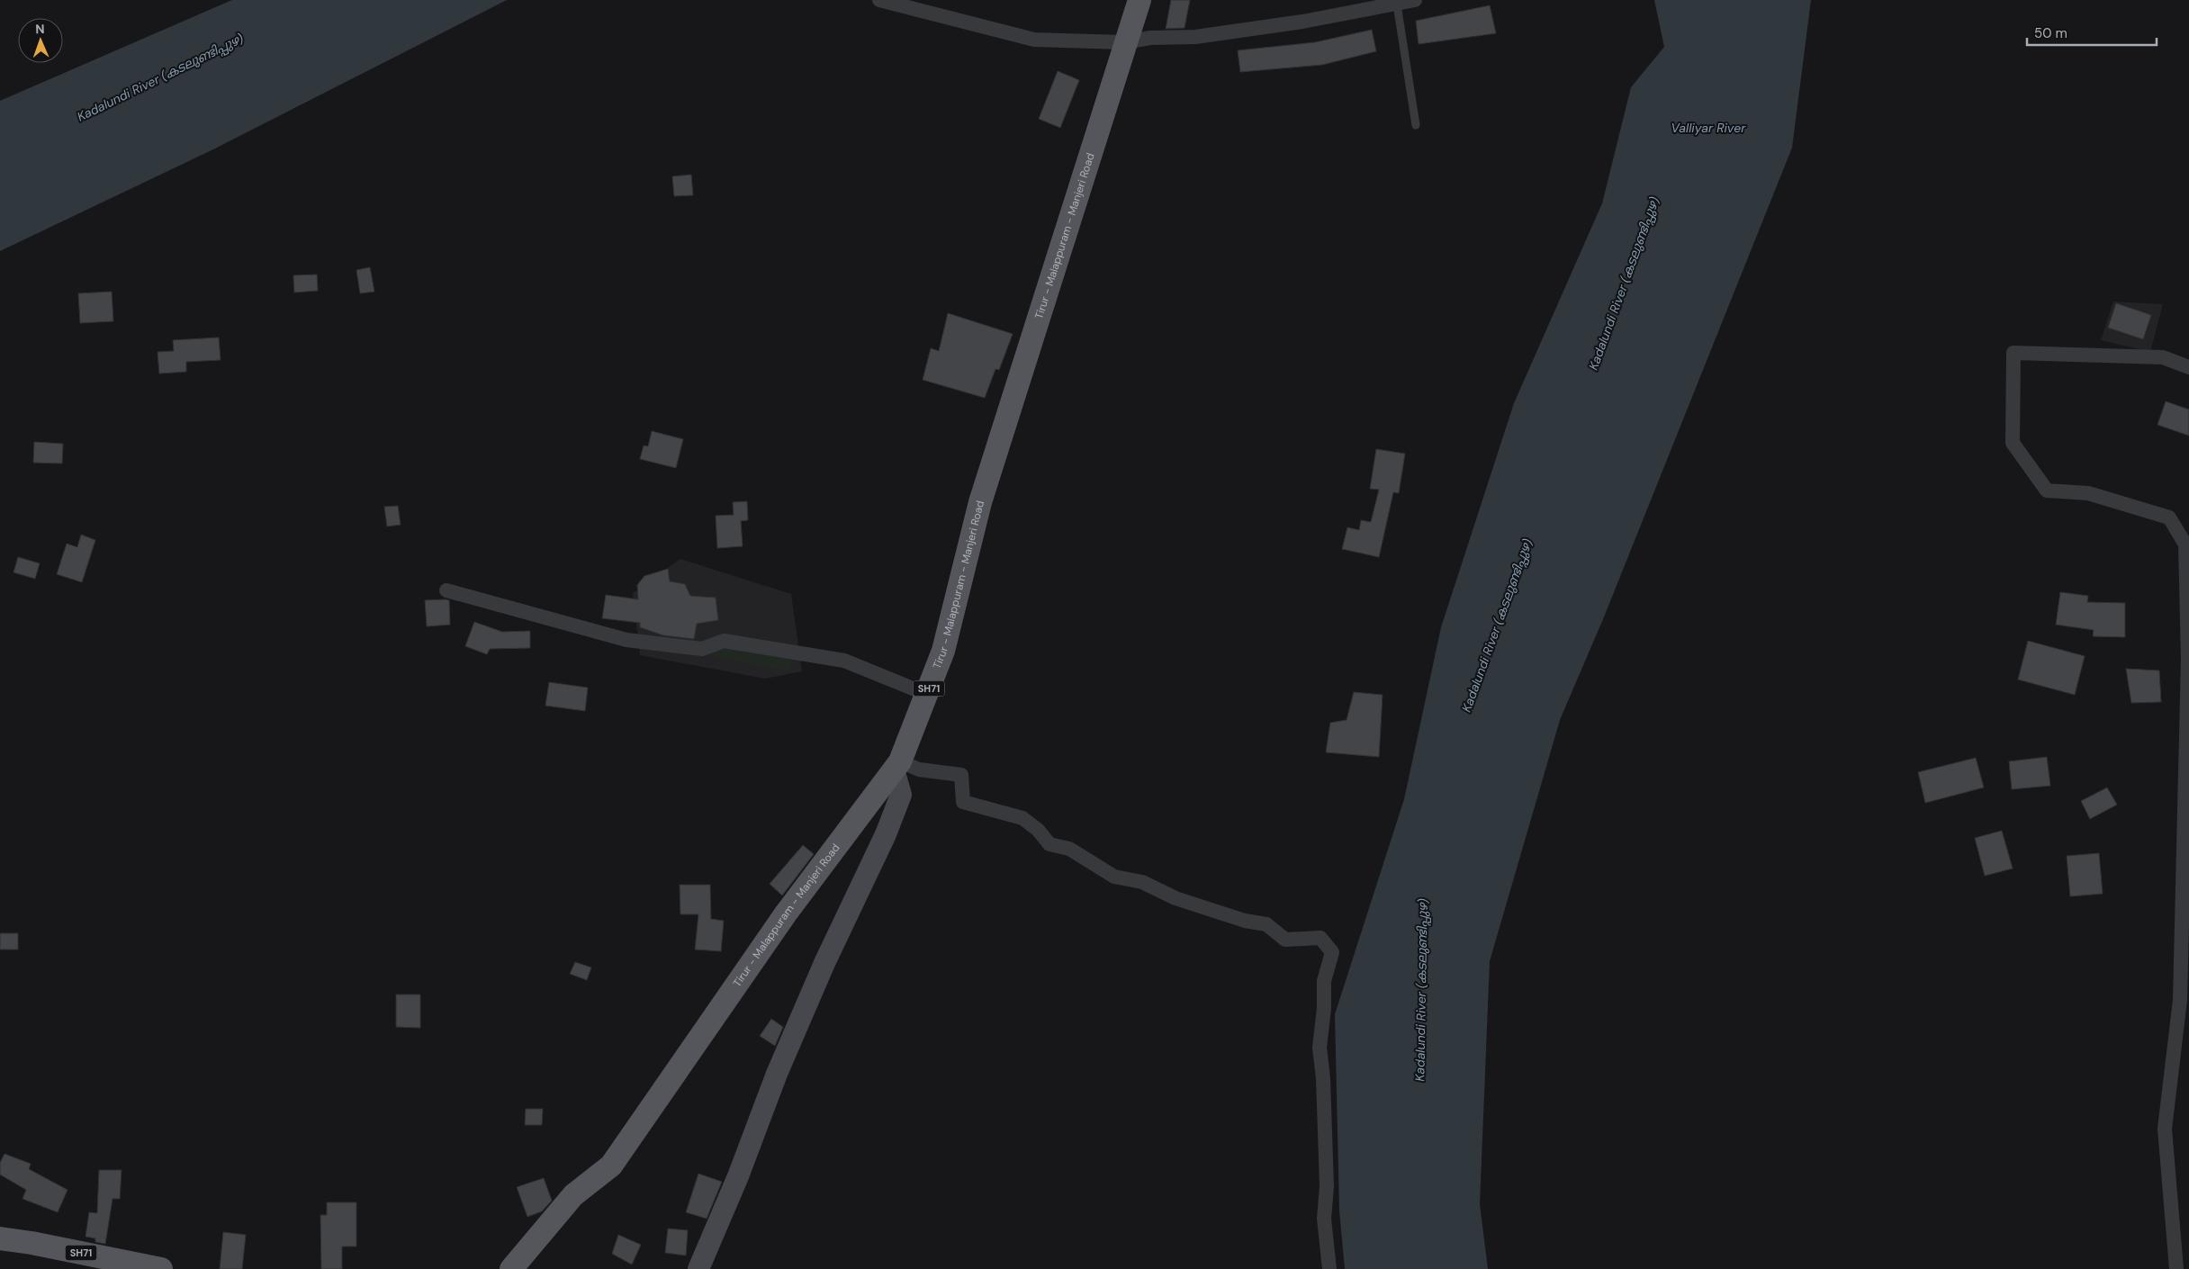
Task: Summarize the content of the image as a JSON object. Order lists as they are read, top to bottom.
{
  "streets": {
    "main road": ["Tirur - Malappuram - Manjeri Road", "SH71"]
  },
  "water": ["Kadalundi River (കടലുണ്ടിപ്പുഴ)", "Valliyar River"],
  "scale_bar": "50 m",
  "north": "top"
}
